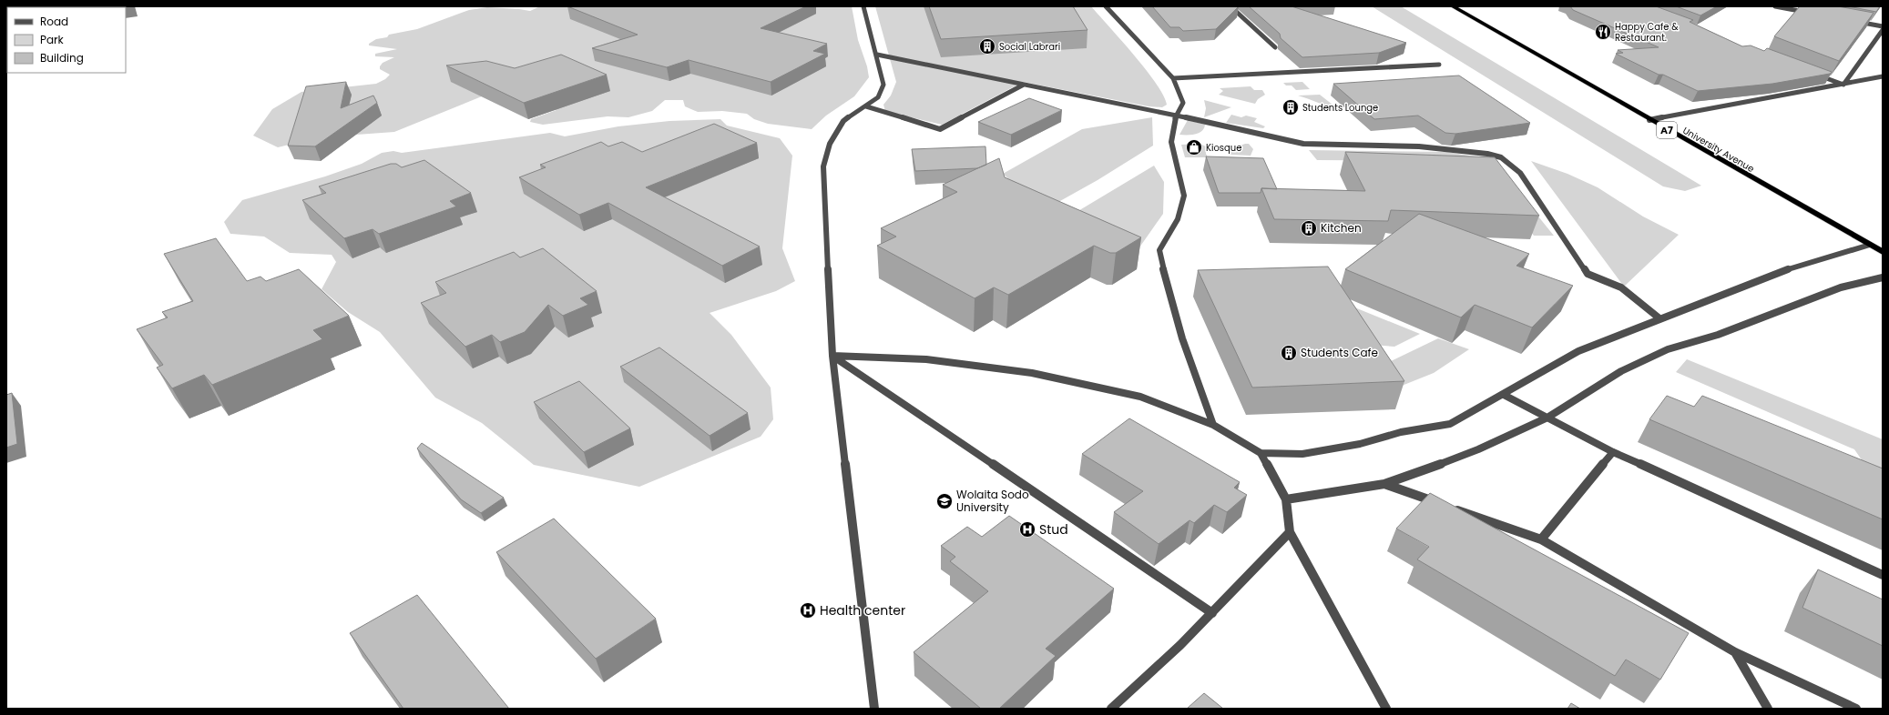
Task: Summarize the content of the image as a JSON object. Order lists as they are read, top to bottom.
{
  "streets": {
    "highway": ["A7", "University Avenue"]
  },
  "places": {
    "restaurant": ["Happy Cafe & Restaurant."],
    "building": [
      "Social Labrari",
      "Students Lounge",
      "Kitchen",
      "Students Cafe"
    ],
    "shop": ["Kiosque"],
    "school or university": ["Wolaita Sodo University"],
    "hospital": ["Stud", "Health center"]
  },
  "legend": ["Road", "Park", "Building"]
}
